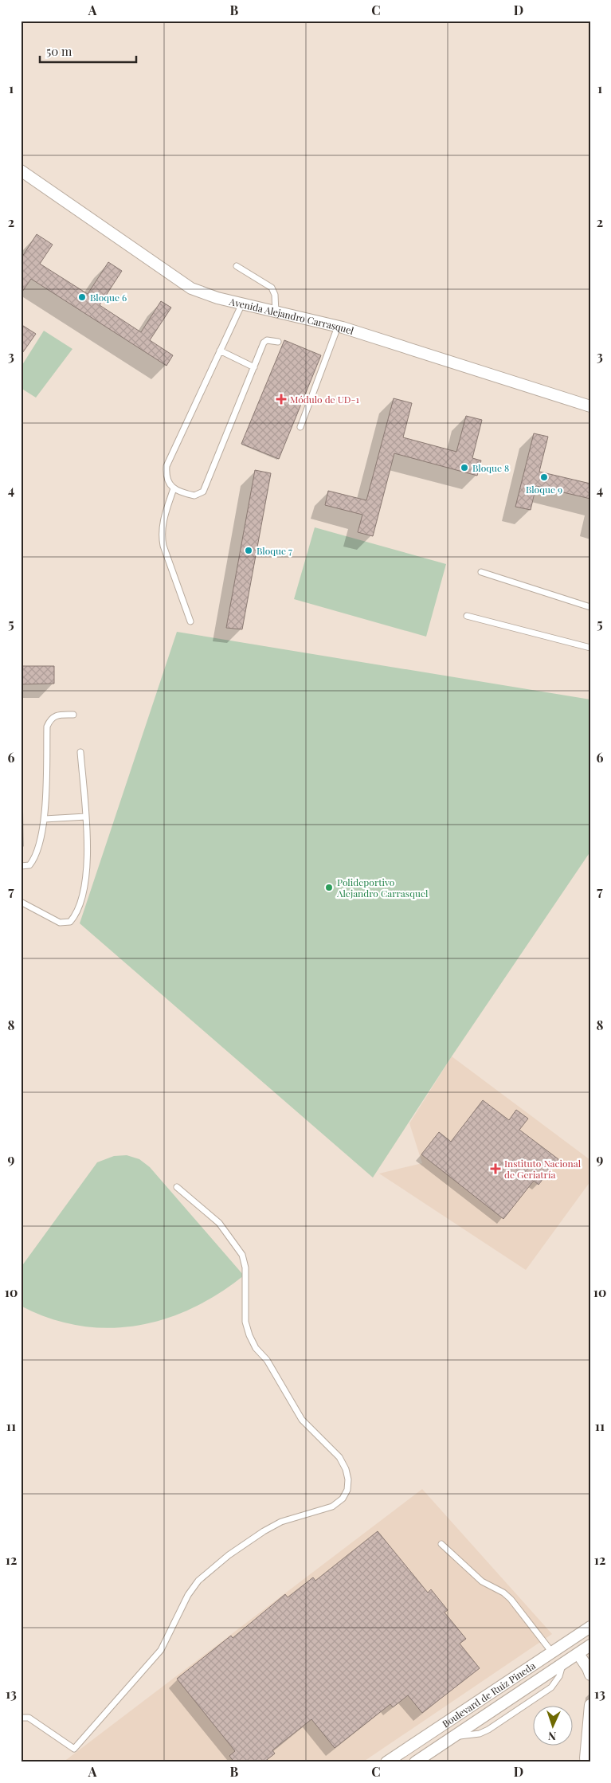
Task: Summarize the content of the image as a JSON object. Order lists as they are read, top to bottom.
{
  "streets": {
    "street": ["Avenida Alejandro Carrasquel", "Boulevard de Ruiz Pineda"]
  },
  "places": {
    "other": [
      "Bloque 6",
      "Bloque 8",
      "Bloque 9",
      "Bloque 7",
      "Polideportivo Alejandro Carrasquel"
    ],
    "health": ["Módulo de UD-1", "Instituto Nacional de Geriatría"]
  },
  "scale_bar": "50 m",
  "north": "bottom",
  "grid": {
    "columns": [
      "A",
      "B",
      "C",
      "D"
    ],
    "rows": [
      "1",
      "2",
      "3",
      "4",
      "5",
      "6",
      "7",
      "8",
      "9",
      "10",
      "11",
      "12",
      "13"
    ]
  }
}
